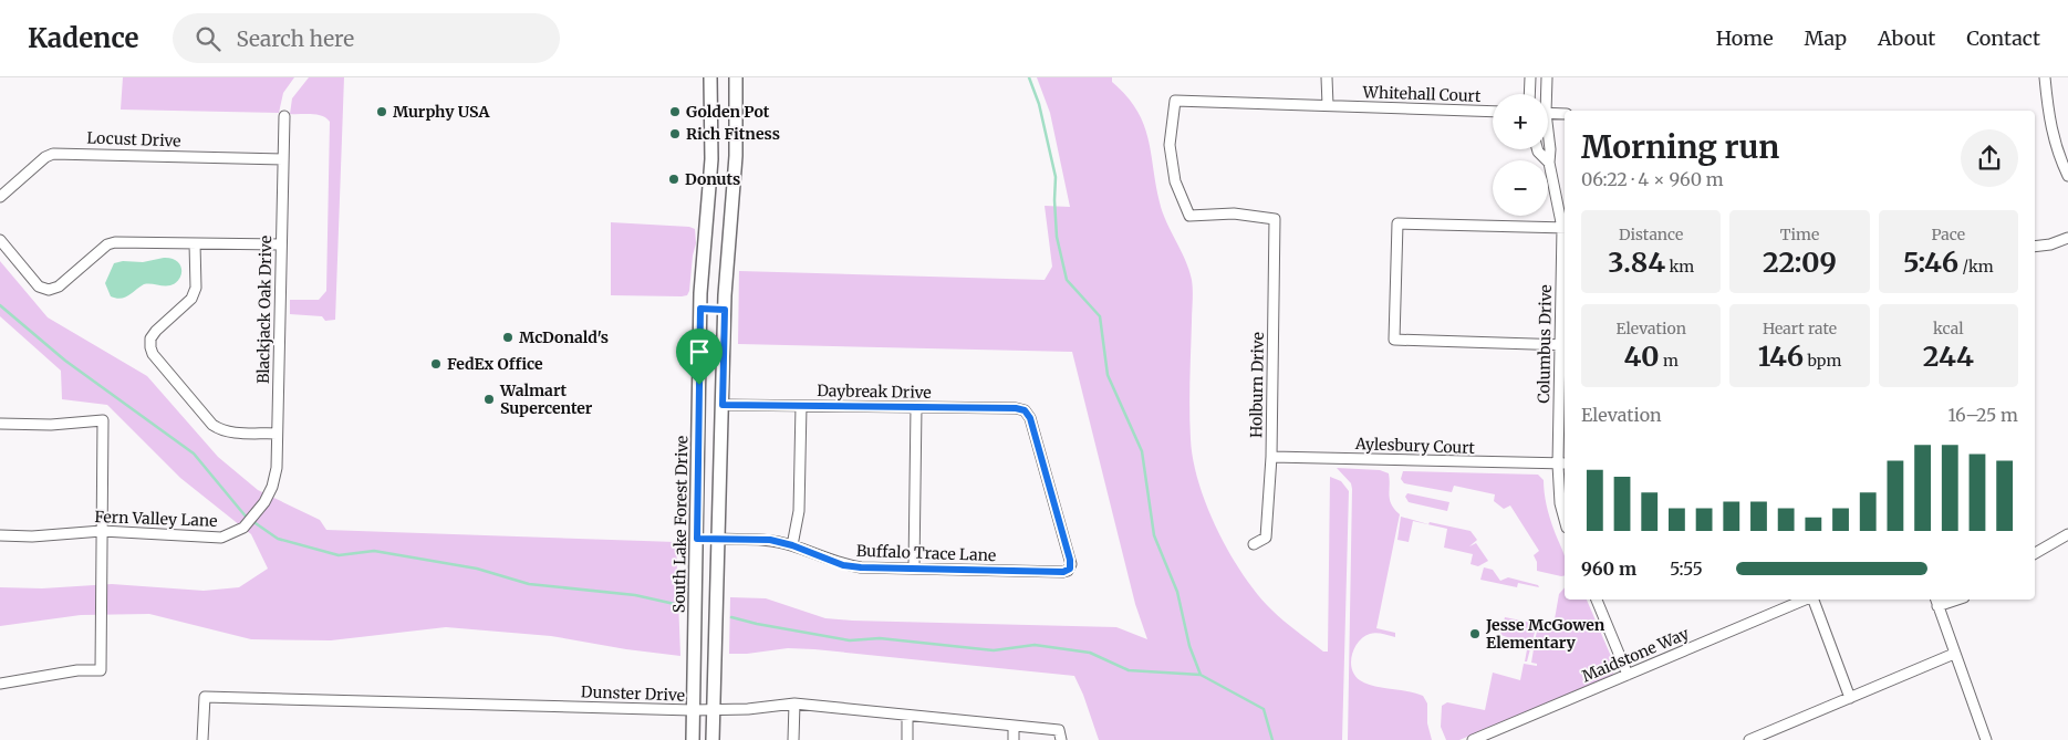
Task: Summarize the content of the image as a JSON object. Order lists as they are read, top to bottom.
{
  "streets": {
    "main road": ["South Lake Forest Drive"],
    "street": [
      "Whitehall Court",
      "Locust Drive",
      "Blackjack Oak Drive",
      "Columbus Drive",
      "Holburn Drive",
      "Daybreak Drive",
      "Aylesbury Court",
      "Fern Valley Lane",
      "Buffalo Trace Lane",
      "Maidstone Way",
      "Dunster Drive"
    ]
  },
  "crossings": [
    ["Whitehall Court", "Holburn Drive"],
    ["Locust Drive", "Blackjack Oak Drive"],
    ["Blackjack Oak Drive", "Fern Valley Lane"],
    ["Columbus Drive", "Aylesbury Court"],
    ["Holburn Drive", "Aylesbury Court"],
    ["Daybreak Drive", "Buffalo Trace Lane"],
    ["South Lake Forest Drive", "Dunster Drive"]
  ],
  "places": [
    "Murphy USA",
    "Golden Pot",
    "Rich Fitness",
    "Donuts",
    "McDonald's",
    "FedEx Office",
    "Walmart Supercenter",
    "Jesse McGowen Elementary"
  ],
  "page": {
    "header": "Kadence",
    "search": "Search here",
    "nav": [
      "Home",
      "Map",
      "About",
      "Contact"
    ],
    "map_buttons": ["+", "−"],
    "heading": ["Morning run", "06:22 · 4 × 960 m"],
    "stats": [
      ["Distance", "3.84 km"],
      ["Time", "22:09"],
      ["Pace", "5:46 /km"],
      ["Elevation", "40 m"],
      ["Heart rate", "146 bpm"],
      ["kcal", "244"]
    ],
    "chart": ["Elevation", "16–25 m"],
    "list": [
      {
        "name": "960 m",
        "note": "5:55"
      }
    ]
  }
}
